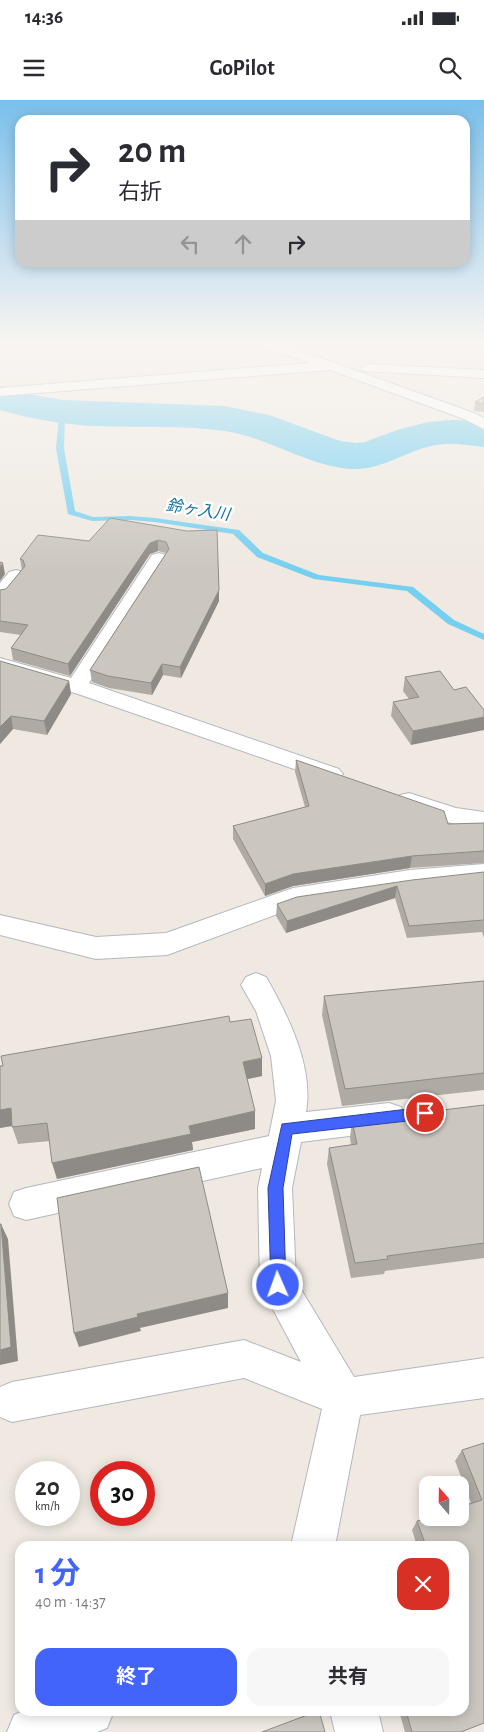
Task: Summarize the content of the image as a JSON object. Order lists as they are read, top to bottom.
{
  "water": ["鈴ヶ入川"],
  "north": "top",
  "page": {
    "status": "14:36",
    "header": "GoPilot",
    "turn": ["20 m", "右折"],
    "speed": "20 km/h",
    "limit": "30",
    "heading": ["1 分", "40 m · 14:37"],
    "buttons": ["終了", "共有"]
  }
}
